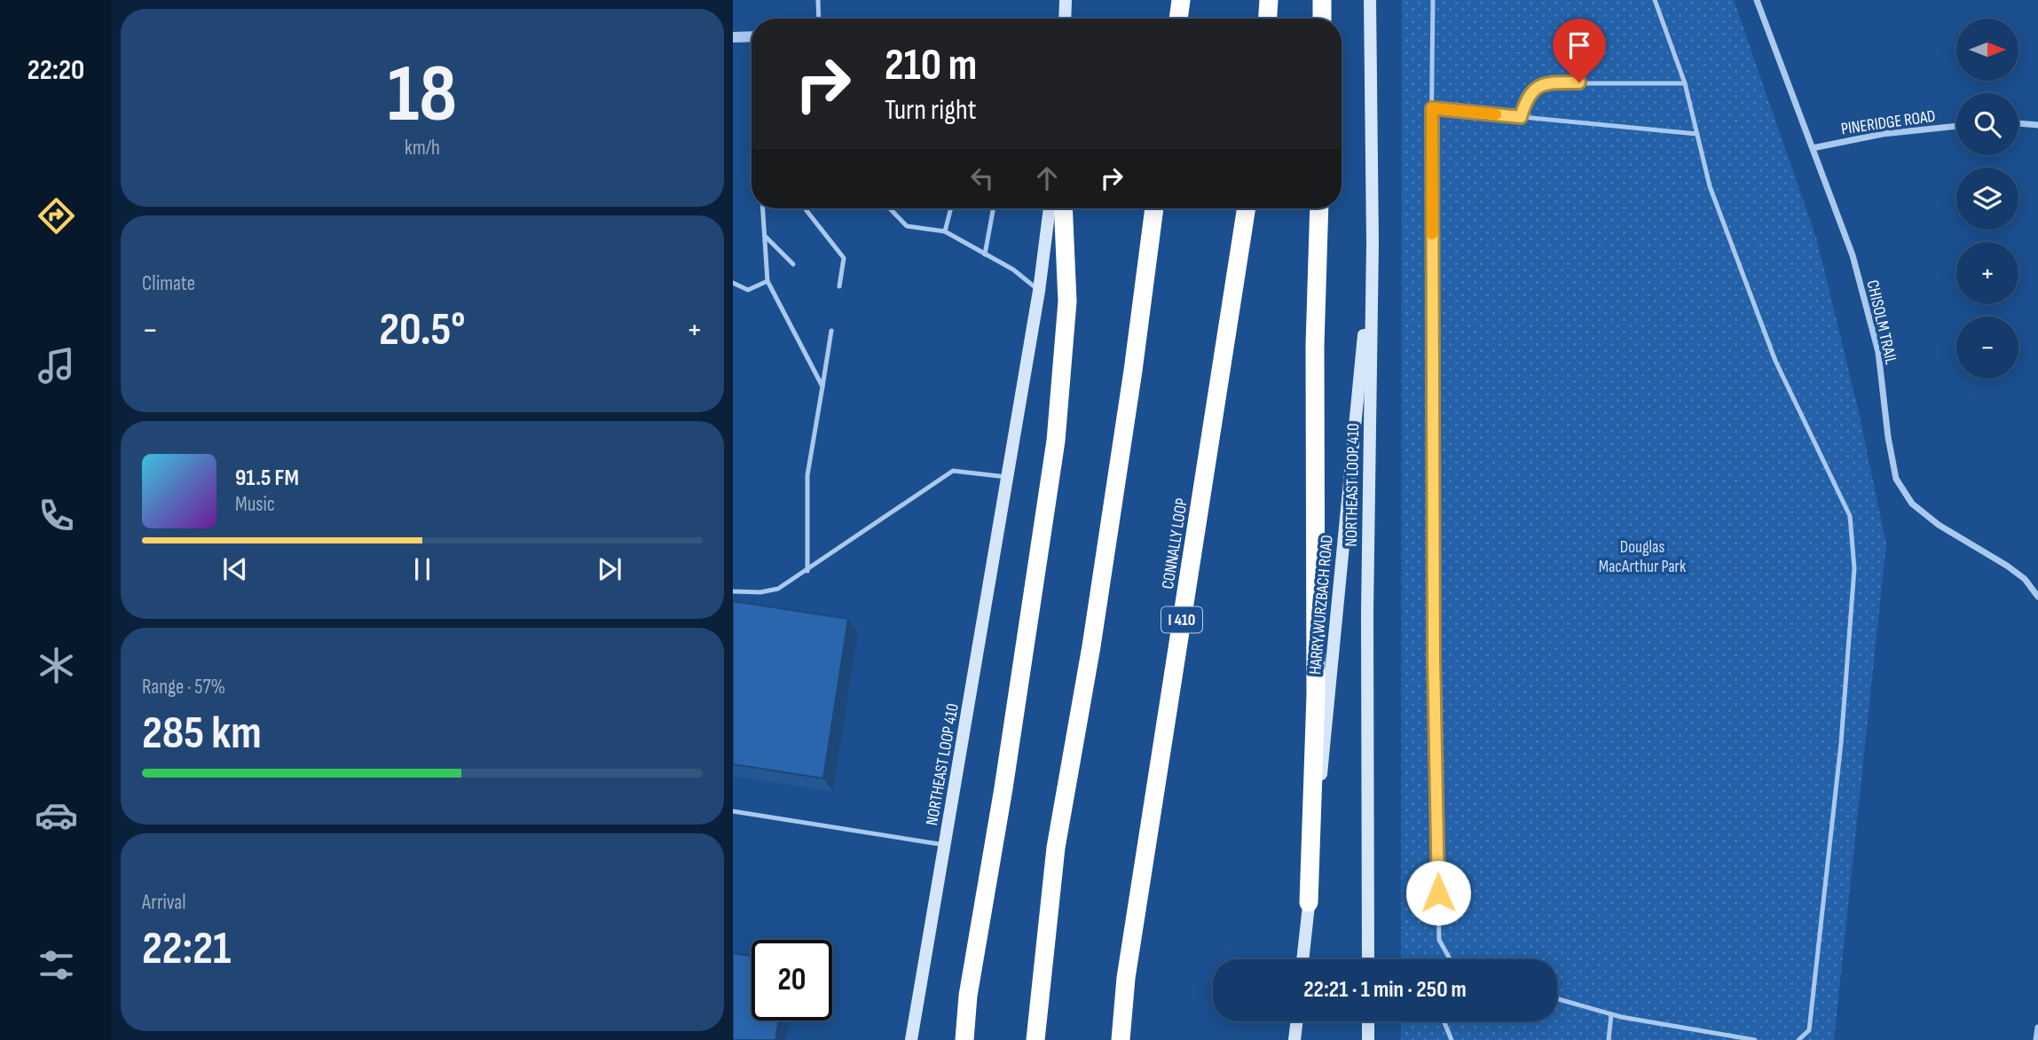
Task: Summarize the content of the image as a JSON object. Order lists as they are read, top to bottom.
{
  "streets": {
    "highway": ["CONNALLY LOOP", "I 410"],
    "main road": ["NORTHEAST LOOP 410", "HARRY WURZBACH ROAD"],
    "street": ["PINERIDGE ROAD", "CHISOLM TRAIL"]
  },
  "crossings": [
    ["PINERIDGE ROAD", "CHISOLM TRAIL"],
    ["NORTHEAST LOOP 410", "HARRY WURZBACH ROAD"]
  ],
  "parks": ["Douglas MacArthur Park"],
  "north": "right",
  "page": {
    "tabs": "22:20",
    "tile": [
      ["18", "km/h"],
      "Climate",
      ["Range · 57%", "285 km"],
      ["Arrival", "22:21"]
    ],
    "map_buttons": ["+", "−"],
    "turn": ["210 m", "Turn right"],
    "heat": ["−", "20.5°", "+"],
    "song": ["91.5 FM", "Music"],
    "limit": "20",
    "trip": "22:21 · 1 min · 250 m"
  }
}
